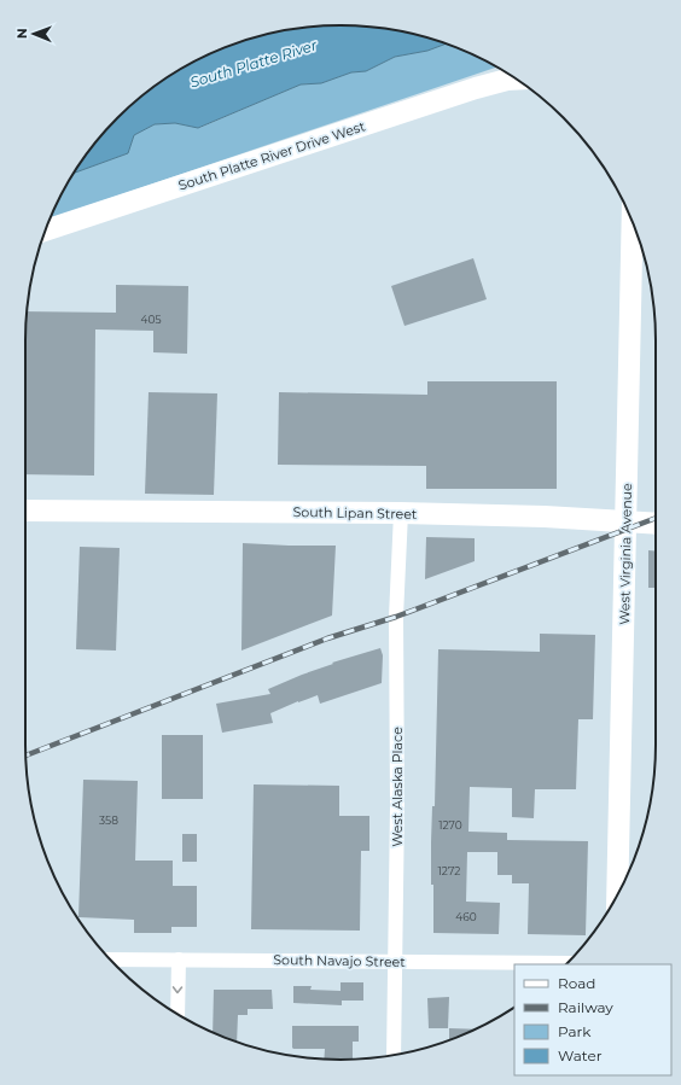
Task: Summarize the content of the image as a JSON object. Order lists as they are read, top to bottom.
{
  "streets": {
    "street": [
      "South Platte River Drive West",
      "South Lipan Street",
      "West Virginia Avenue",
      "West Alaska Place",
      "South Navajo Street"
    ]
  },
  "crossings": [
    ["South Lipan Street", "West Virginia Avenue"],
    ["South Lipan Street", "West Alaska Place"],
    ["West Alaska Place", "South Navajo Street"]
  ],
  "water": ["South Platte River"],
  "house_numbers": [
    "405",
    "358",
    "1270",
    "1272",
    "460"
  ],
  "legend": [
    "Road",
    "Railway",
    "Park",
    "Water"
  ],
  "north": "left"
}
